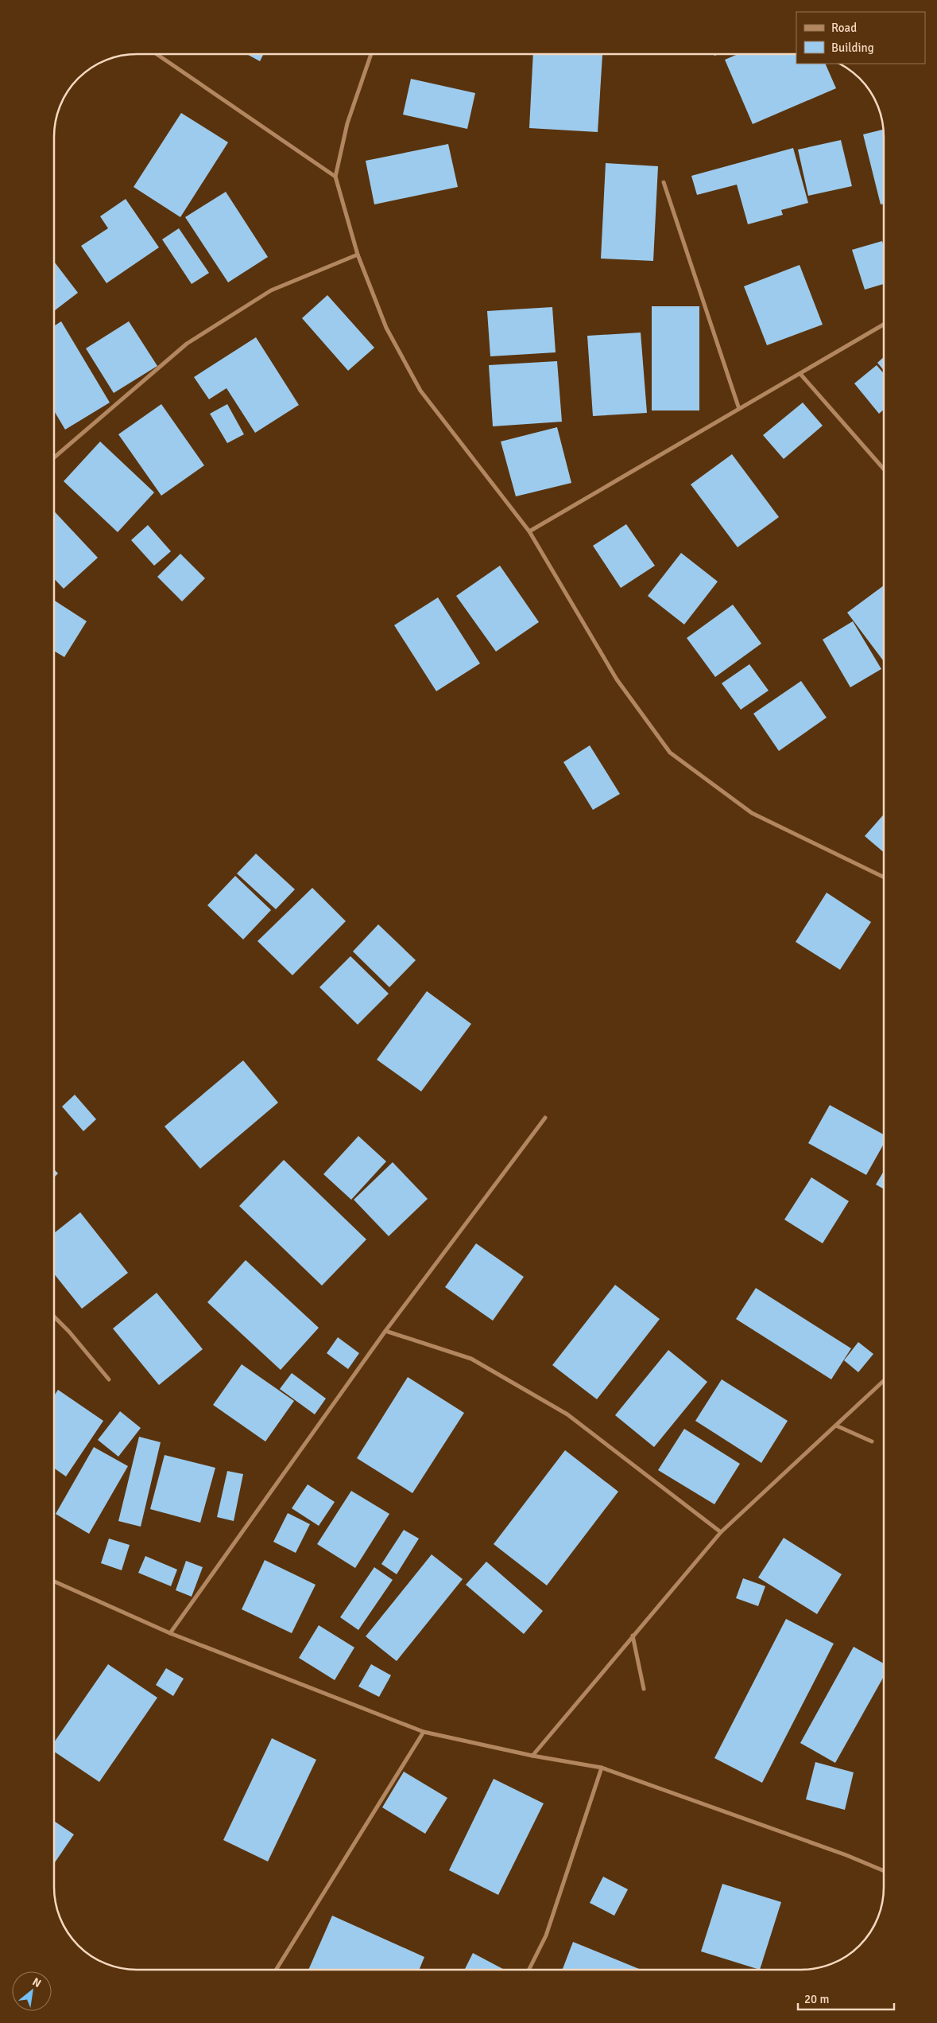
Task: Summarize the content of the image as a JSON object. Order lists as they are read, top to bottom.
{
  "legend": ["Road", "Building"],
  "scale_bar": "20 m",
  "north": "top right"
}
